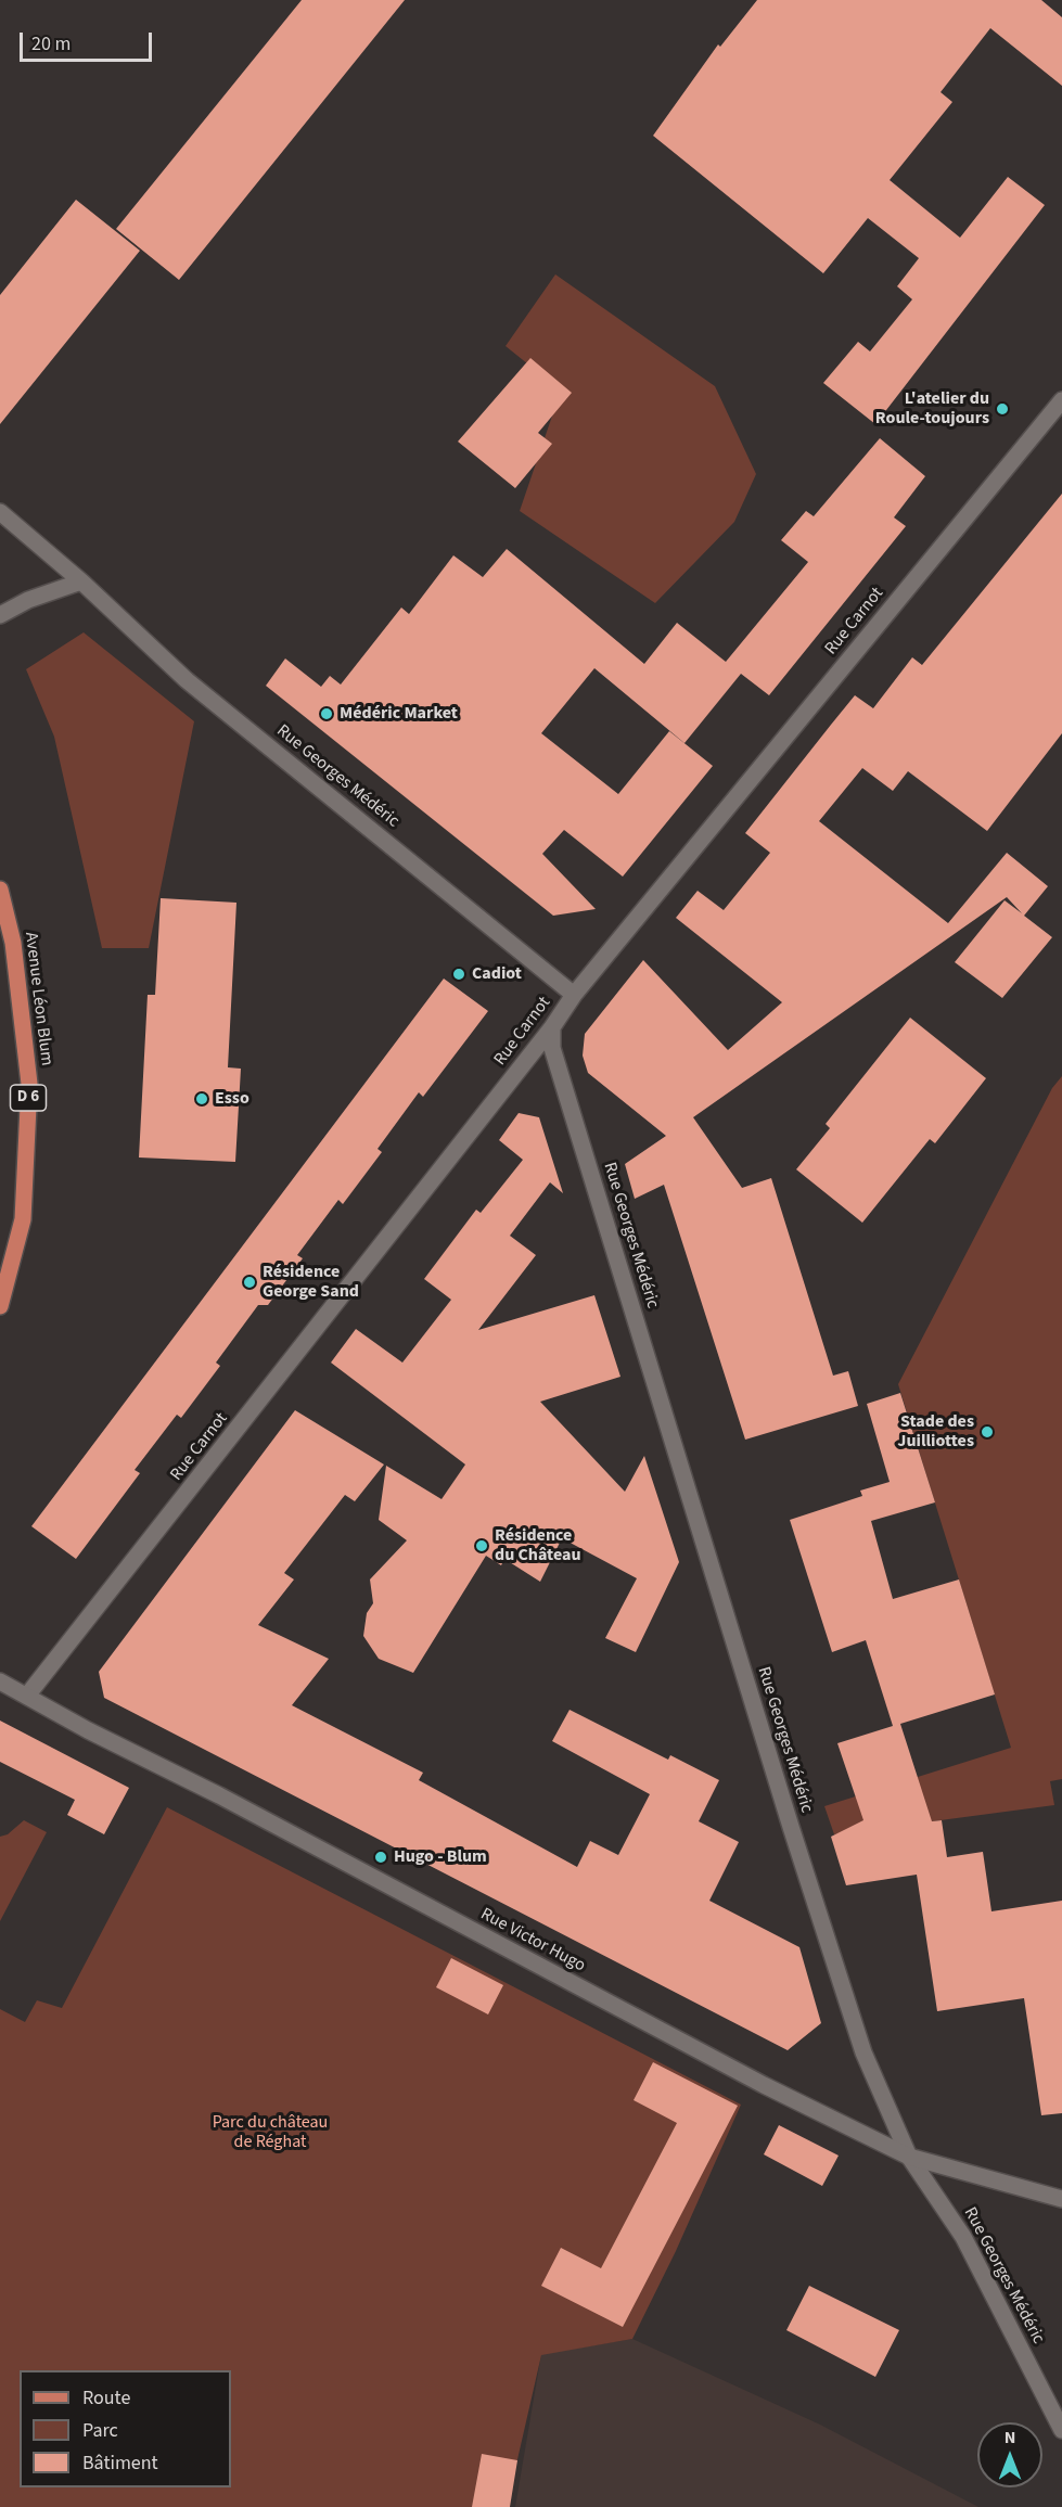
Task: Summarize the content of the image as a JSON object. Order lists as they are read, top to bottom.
{
  "streets": {
    "main road": ["Avenue Léon Blum", "D 6"],
    "street": ["Rue Carnot", "Rue Georges Médéric", "Rue Victor Hugo"]
  },
  "crossings": [
    ["Rue Carnot", "Rue Georges Médéric"],
    ["Rue Carnot", "Rue Victor Hugo"],
    ["Rue Georges Médéric", "Rue Victor Hugo"]
  ],
  "parks": ["Parc du château de Réghat"],
  "places": [
    "L'atelier du Roule-toujours",
    "Médéric Market",
    "Cadiot",
    "Esso",
    "Résidence George Sand",
    "Stade des Juilliottes",
    "Résidence du Château",
    "Hugo - Blum"
  ],
  "legend": ["Route", "Parc", "Bâtiment"],
  "scale_bar": "20 m",
  "north": "top"
}
